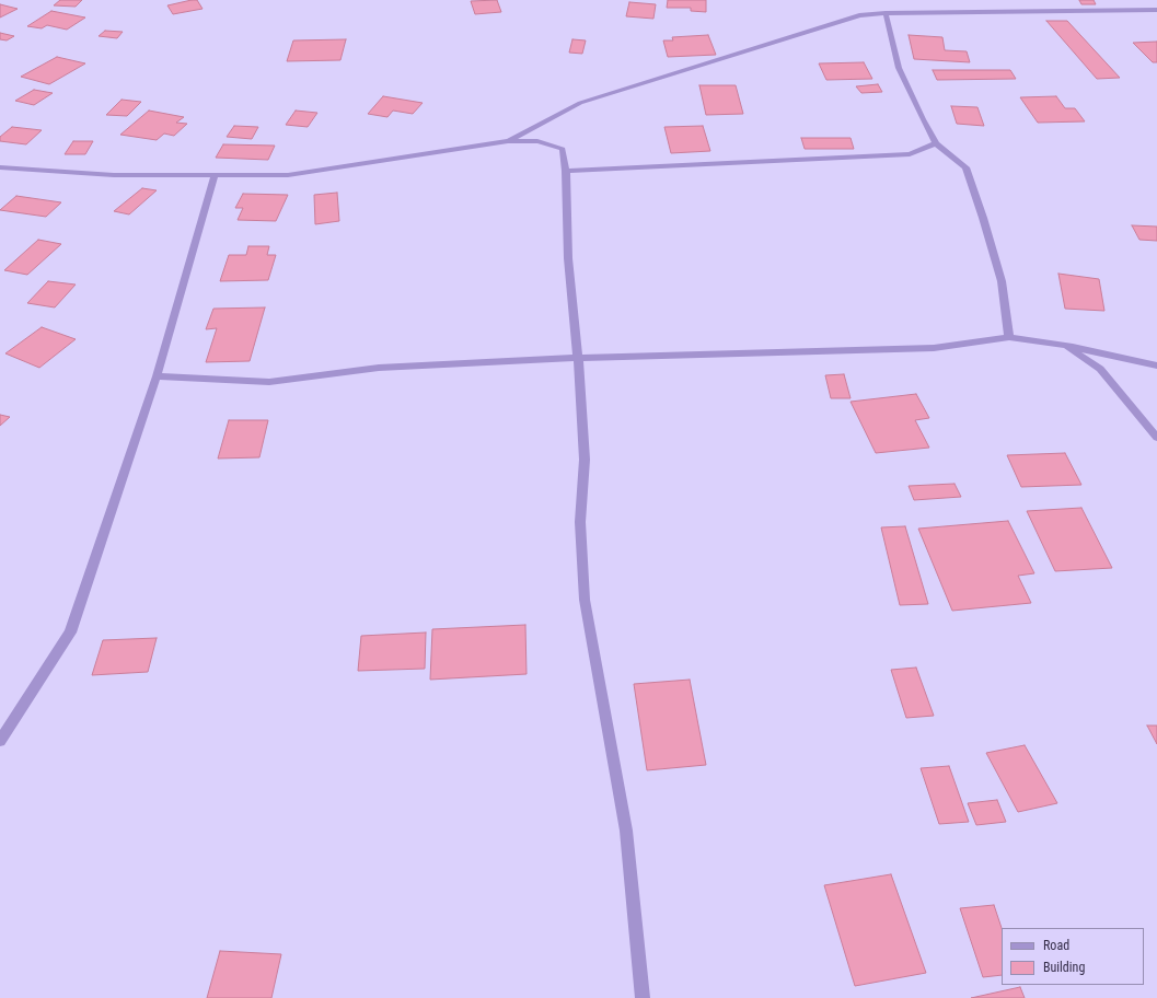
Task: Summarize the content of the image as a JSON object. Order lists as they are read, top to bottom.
{
  "legend": ["Road", "Building"]
}
